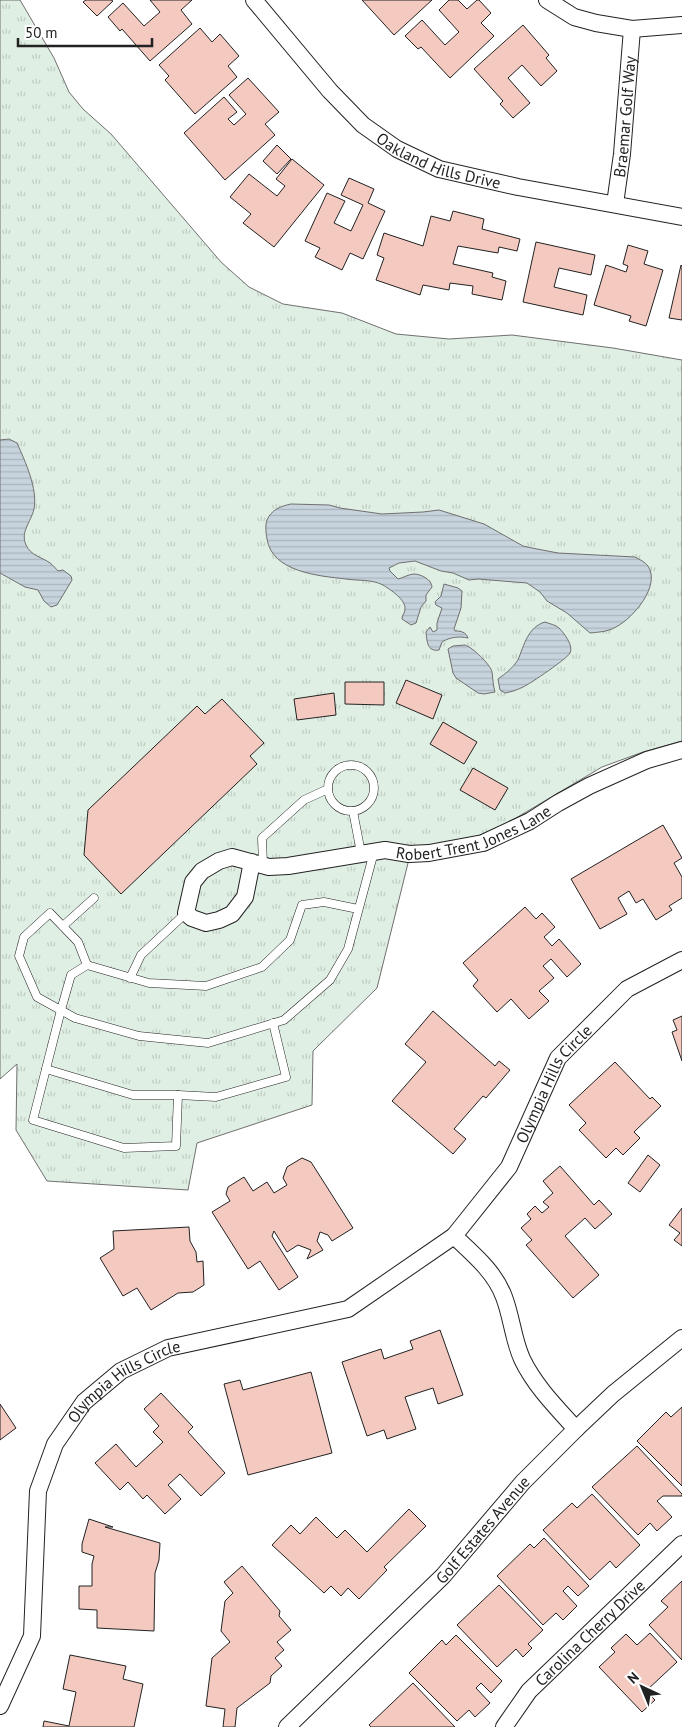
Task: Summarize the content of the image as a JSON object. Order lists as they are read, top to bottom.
{
  "streets": {
    "street": [
      "Braemar Golf Way",
      "Oakland Hills Drive",
      "Robert Trent Jones Lane",
      "Olympia Hills Circle",
      "Golf Estates Avenue",
      "Carolina Cherry Drive"
    ]
  },
  "crossings": [
    ["Braemar Golf Way", "Oakland Hills Drive"]
  ],
  "scale_bar": "50 m",
  "north": "top left"
}
